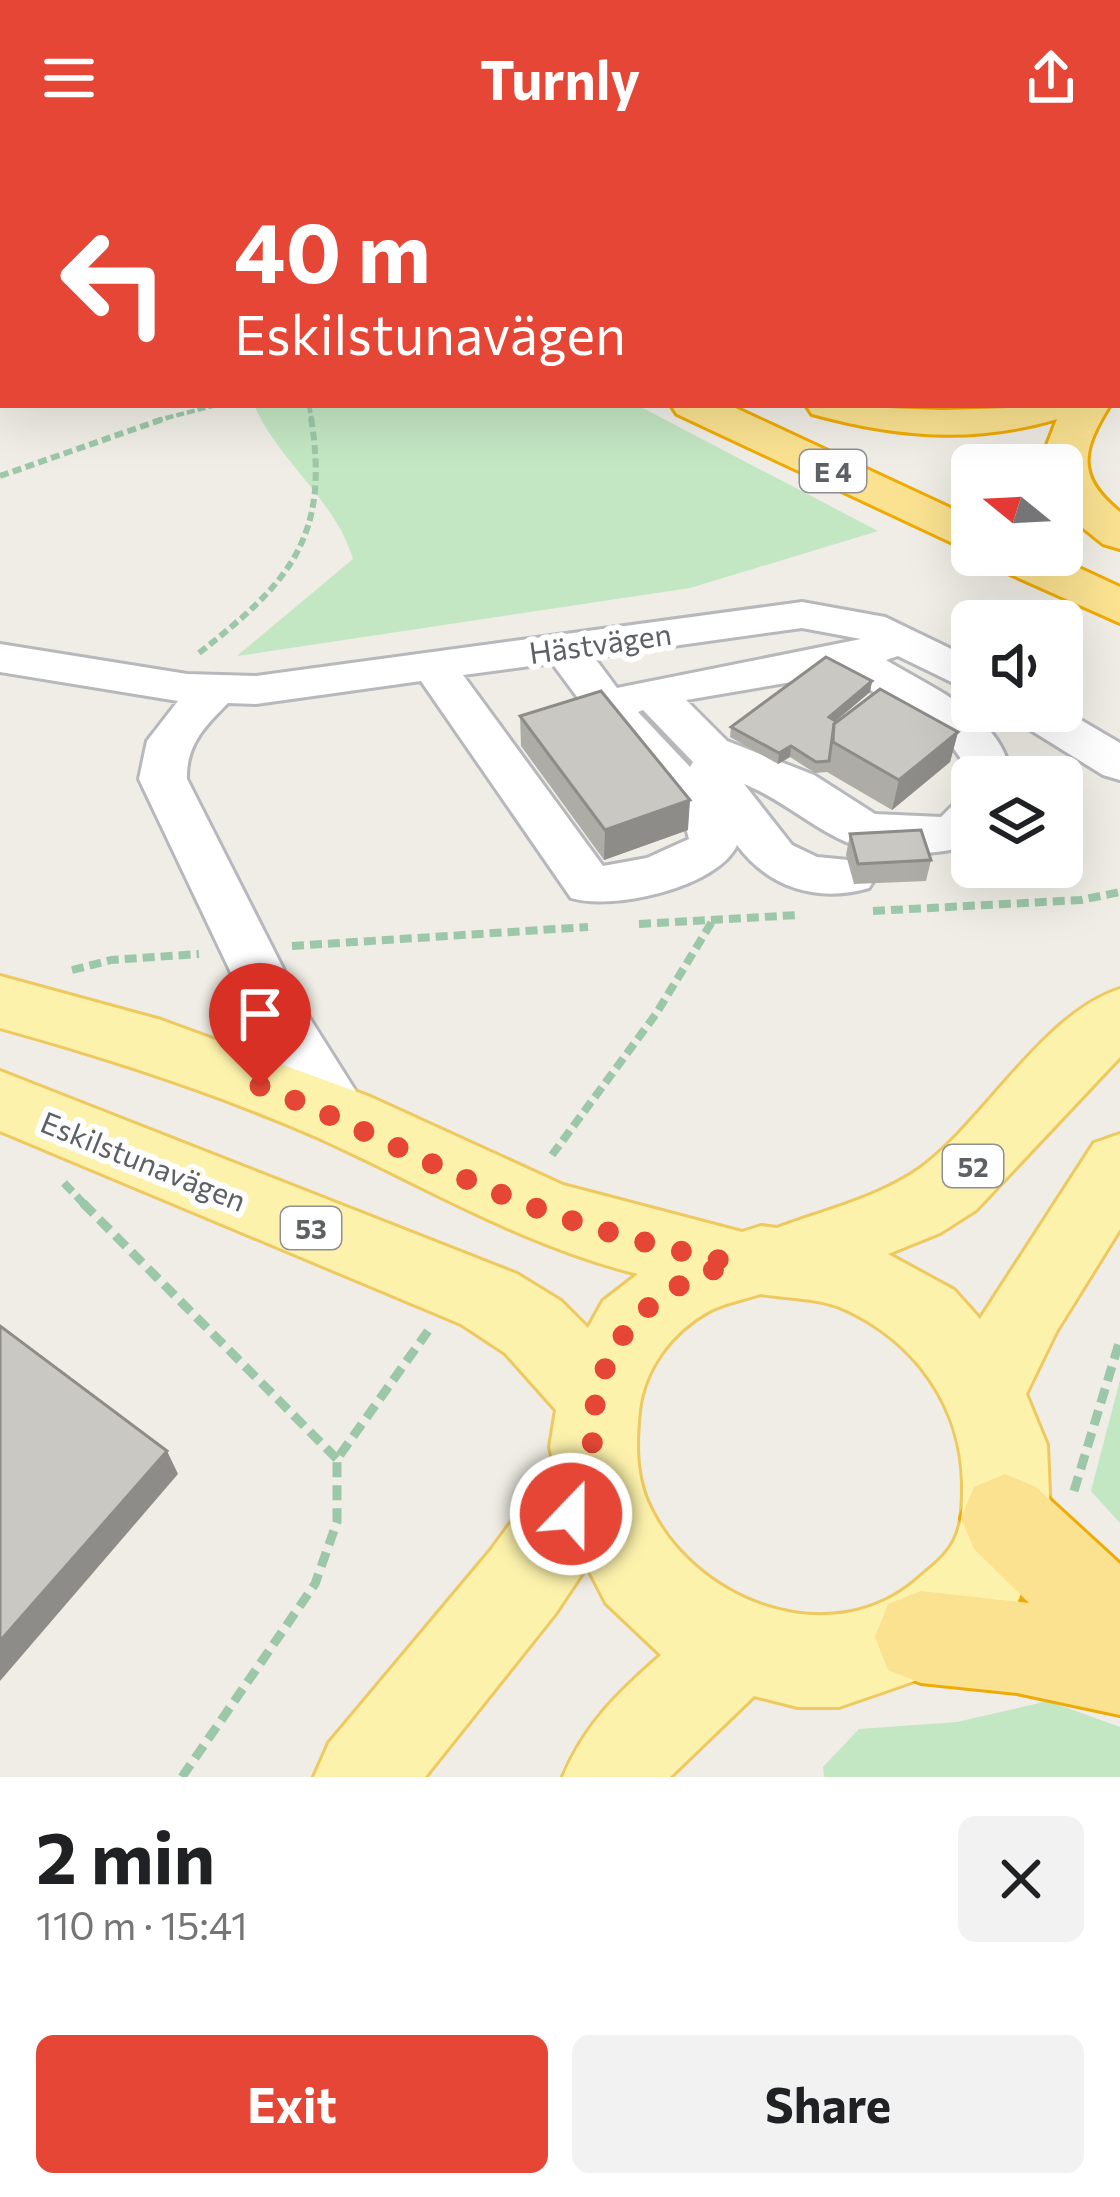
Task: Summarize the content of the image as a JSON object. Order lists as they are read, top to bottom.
{
  "streets": {
    "highway": ["E 4"],
    "main road": ["Eskilstunavägen", "52", "53"],
    "street": ["Hästvägen"]
  },
  "crossings": [
    ["Eskilstunavägen", "52"]
  ],
  "north": "left",
  "page": {
    "header": "Turnly",
    "turn": ["40 m", "Eskilstunavägen"],
    "heading": ["2 min", "110 m · 15:41"],
    "buttons": ["Exit", "Share"]
  }
}
